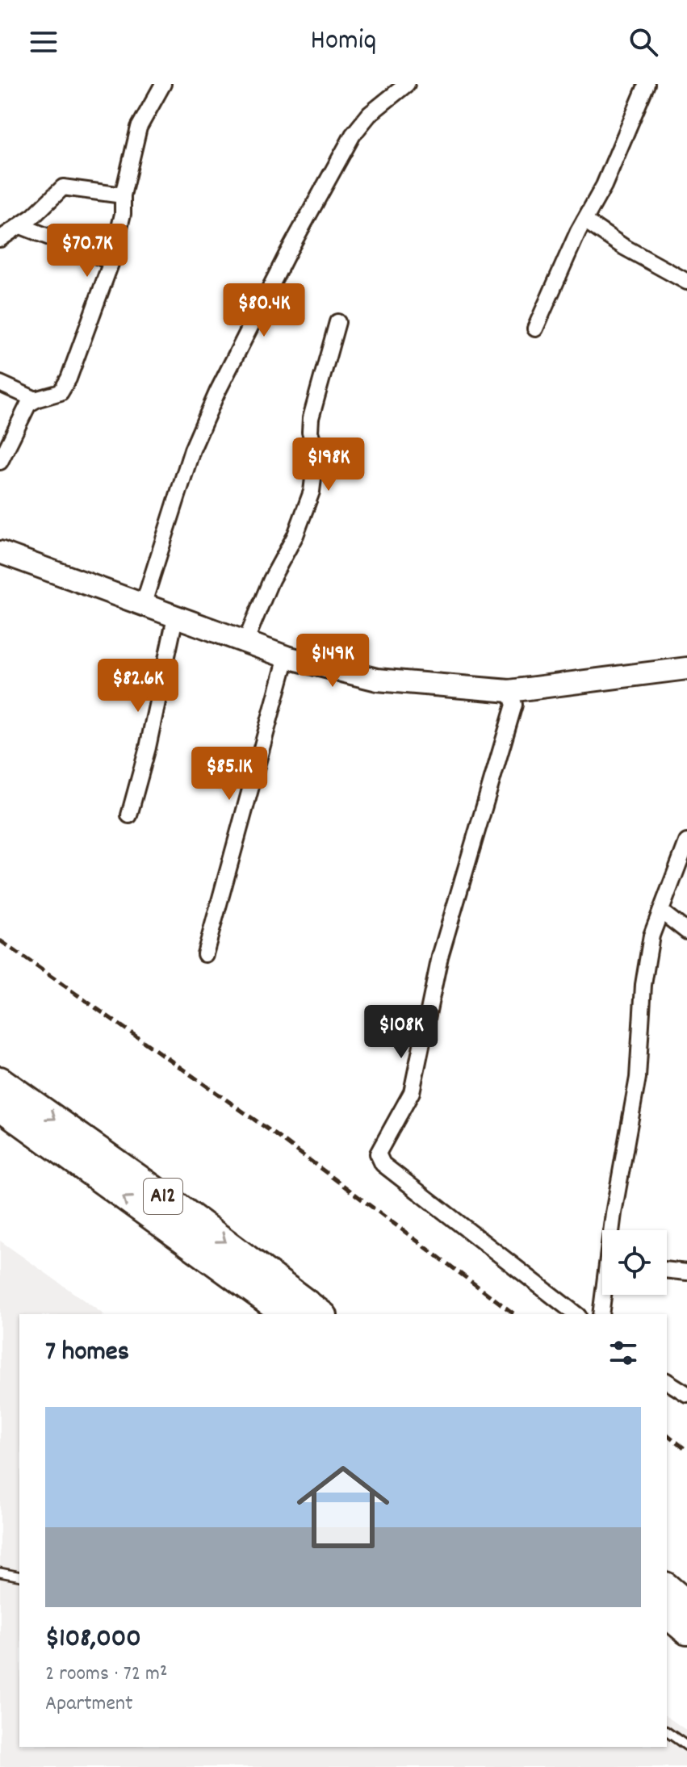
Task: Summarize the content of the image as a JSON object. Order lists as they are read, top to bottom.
{
  "streets": {
    "highway": ["A12"]
  },
  "page": {
    "header": "Homiq",
    "price": [
      "$70.7K",
      "$80.4K",
      "$198K",
      "$149K",
      "$82.6K",
      "$85.1K",
      "$108K"
    ],
    "heading": "7 homes",
    "list": [
      {
        "name": "$108,000",
        "note": "2 rooms · 72 m² · Apartment"
      }
    ]
  }
}
